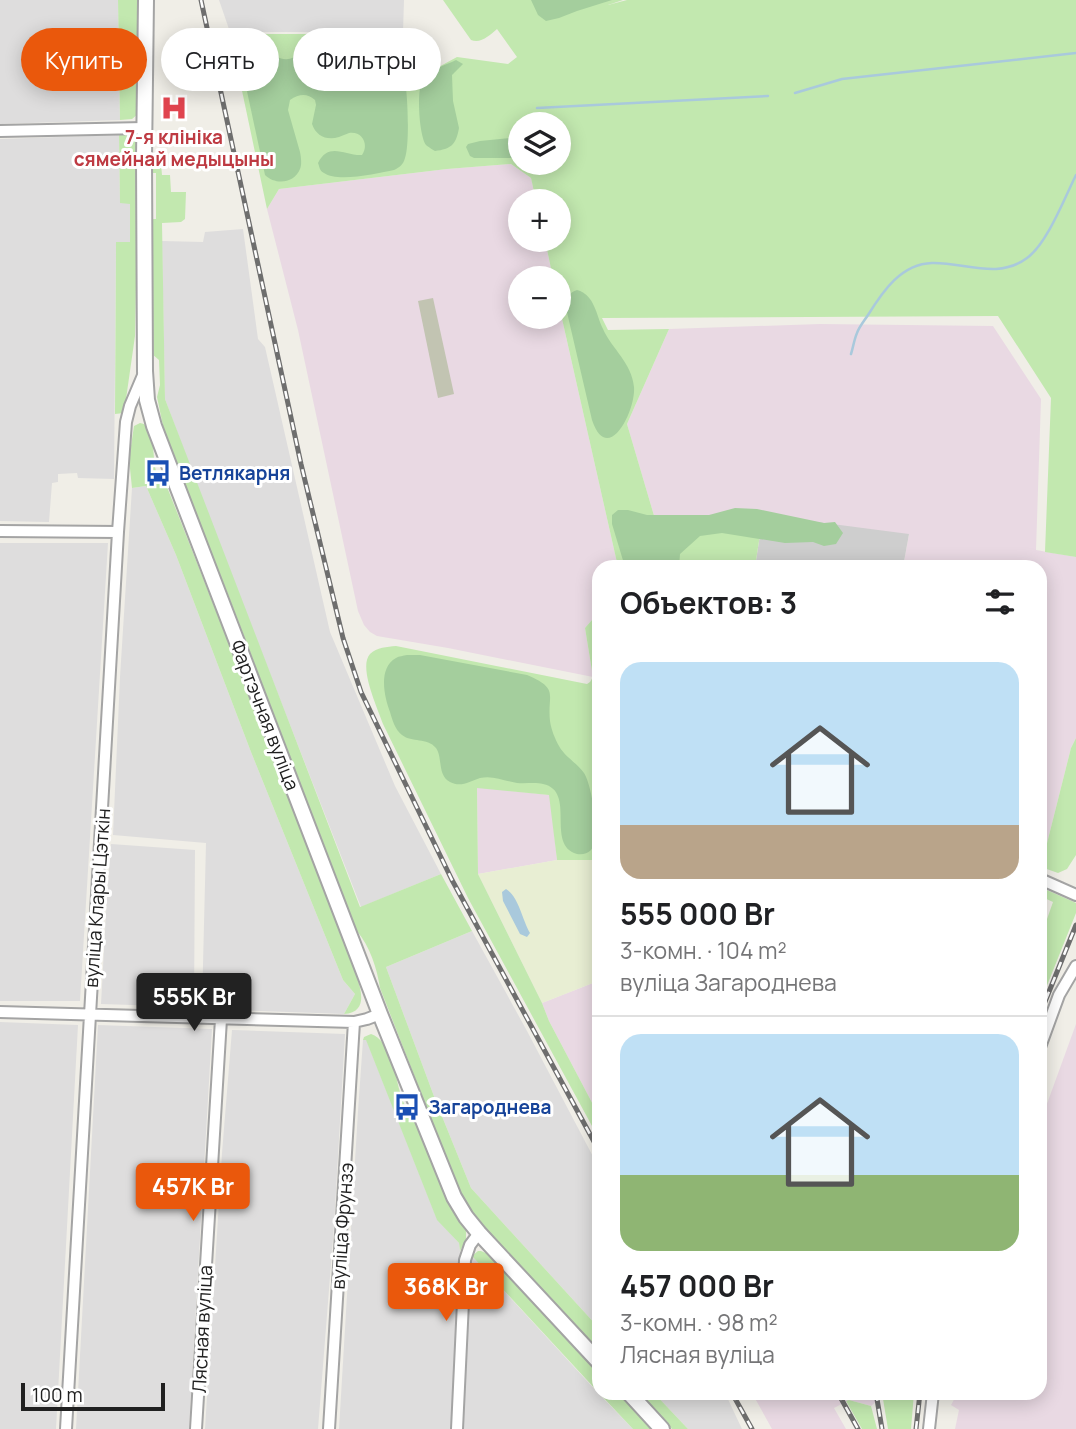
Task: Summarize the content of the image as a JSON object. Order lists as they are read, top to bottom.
{
  "streets": {
    "street": [
      "Фартэчная вуліца",
      "вуліца Клары Цэткін",
      "вуліца Фрунзэ",
      "Лясная вуліца"
    ]
  },
  "crossings": [
    ["Фартэчная вуліца", "вуліца Клары Цэткін"]
  ],
  "places": {
    "hospital": ["7-я клініка сямейнай медыцыны"],
    "bus stop": ["Ветлякарня", "Загароднева"]
  },
  "scale_bar": "100 m",
  "page": {
    "chip": ["Купить", "Снять", "Фильтры"],
    "map_buttons": ["+", "−"],
    "heading": "Объектов: 3",
    "list": [
      {
        "name": "555 000 Br",
        "note": "3-комн. · 104 m² · вуліца Загароднева"
      },
      {
        "name": "457 000 Br",
        "note": "3-комн. · 98 m² · Лясная вуліца"
      }
    ],
    "price": ["555K Br", "457K Br", "368K Br"],
    "scale": "100 m"
  }
}
